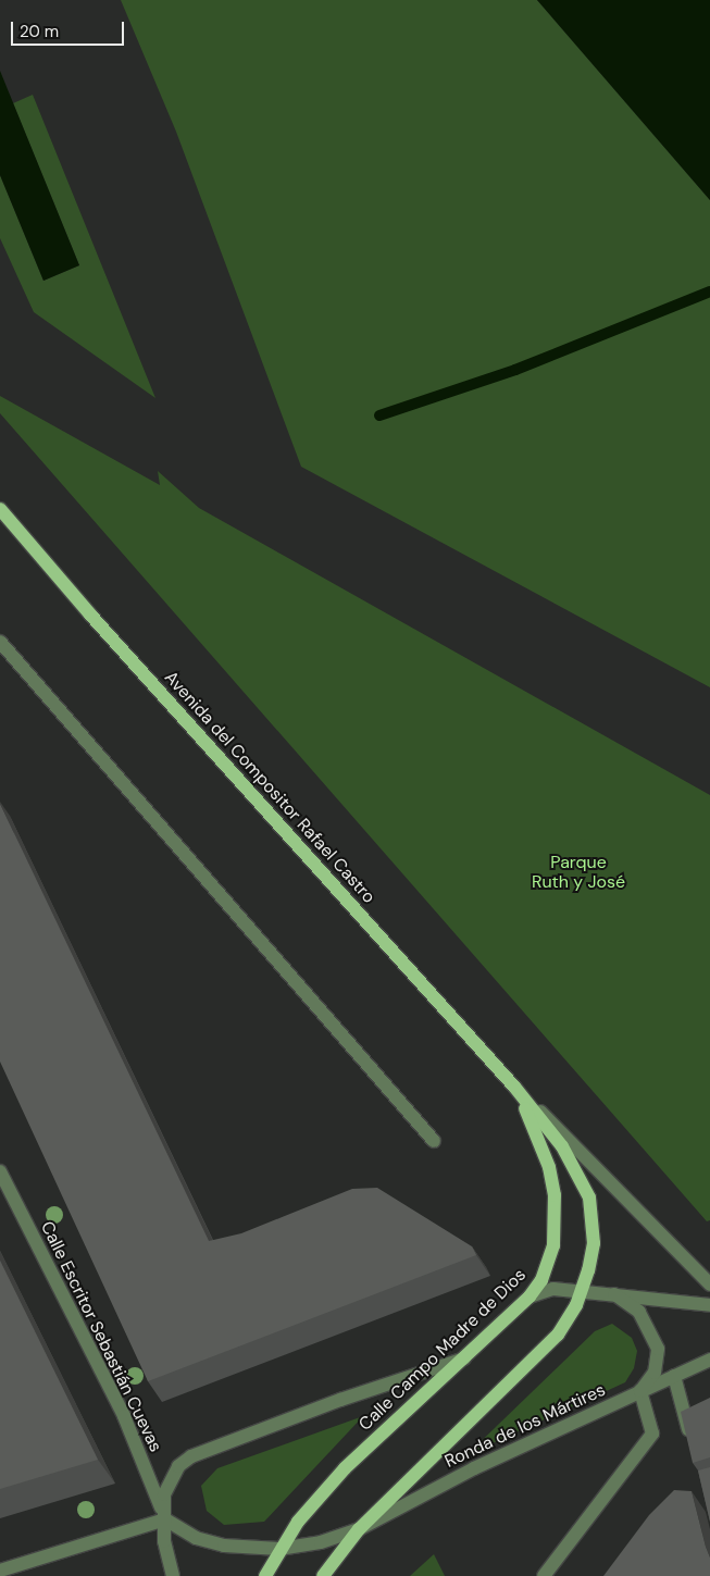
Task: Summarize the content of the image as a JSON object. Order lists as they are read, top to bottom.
{
  "streets": {
    "main road": ["Avenida del Compositor Rafael Castro", "Calle Campo Madre de Dios"],
    "street": ["Calle Escritor Sebastián Cuevas", "Ronda de los Mártires"]
  },
  "crossings": [
    ["Avenida del Compositor Rafael Castro", "Calle Campo Madre de Dios"],
    ["Calle Escritor Sebastián Cuevas", "Ronda de los Mártires"],
    ["Calle Campo Madre de Dios", "Ronda de los Mártires"]
  ],
  "parks": ["Parque Ruth y José"],
  "scale_bar": "20 m"
}
